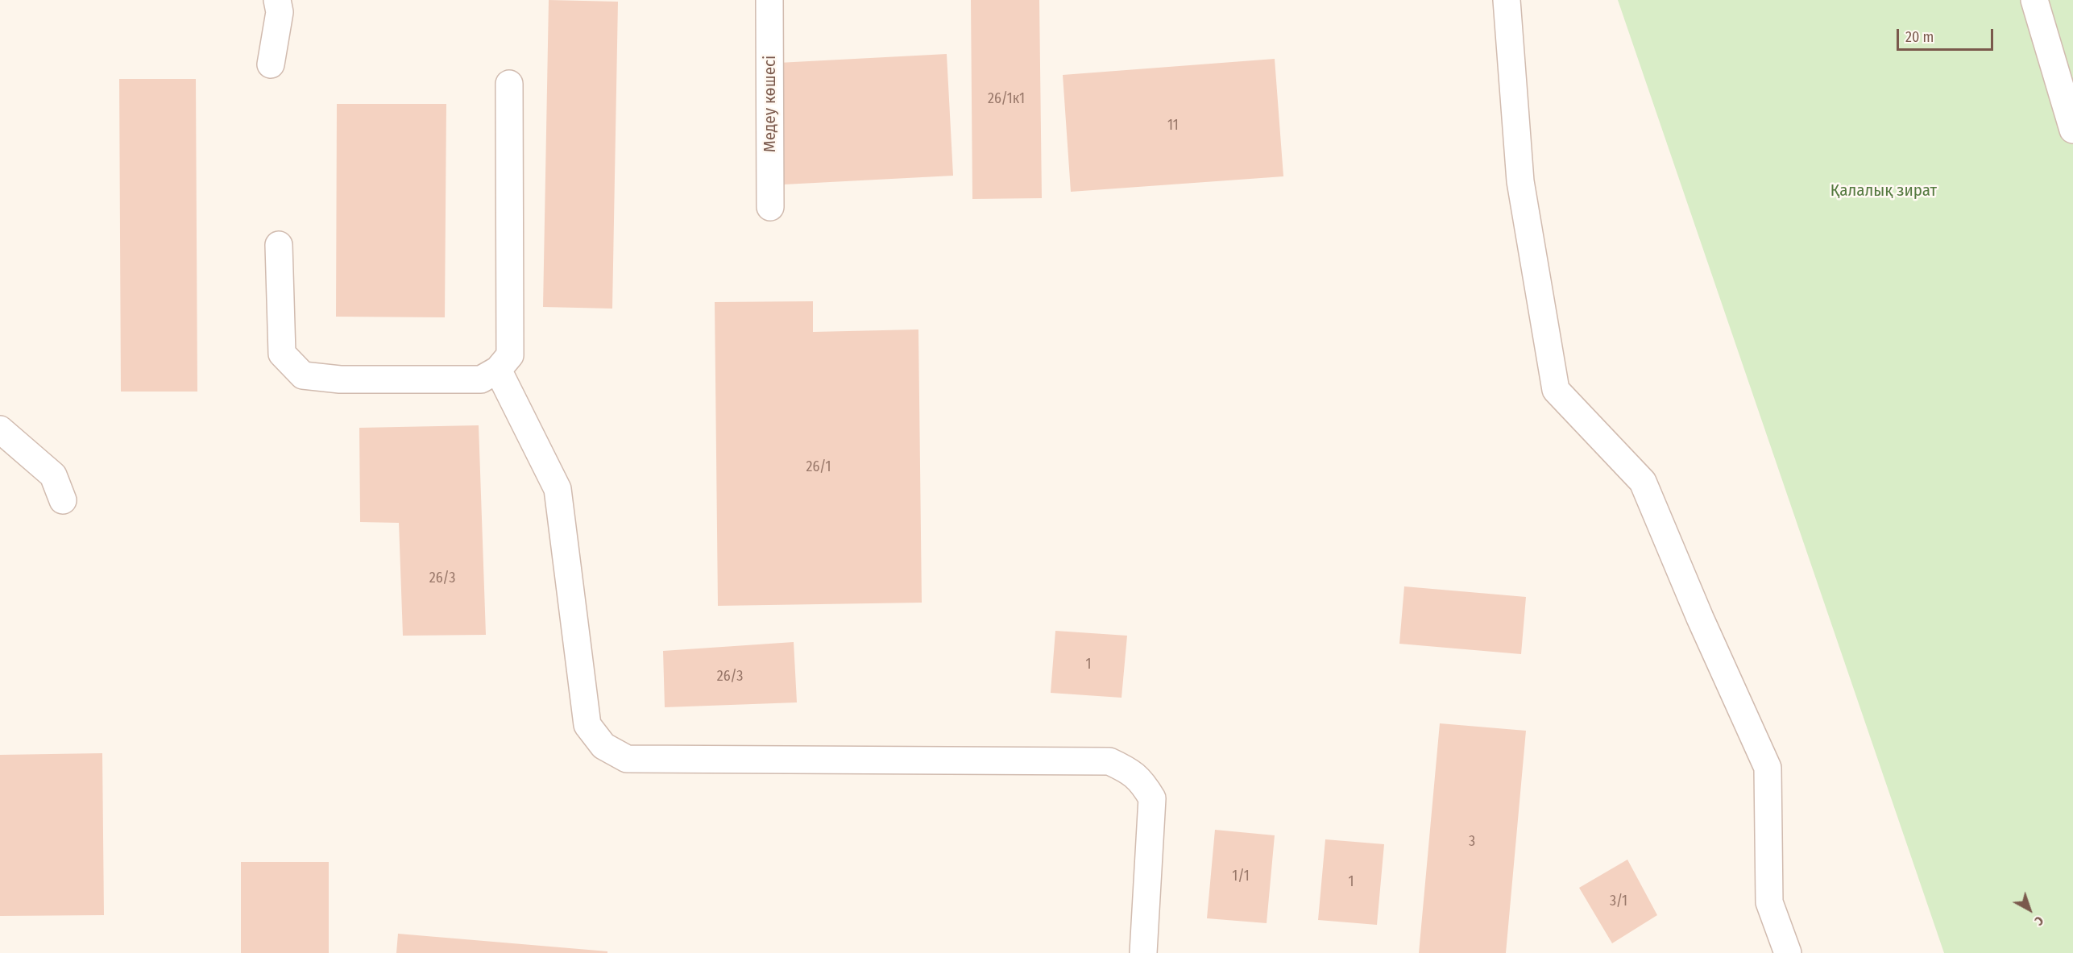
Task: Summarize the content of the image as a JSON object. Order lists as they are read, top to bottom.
{
  "streets": {
    "street": ["Медеу көшесі"]
  },
  "parks": ["Қалалық зират"],
  "house_numbers": [
    "26/1к1",
    "11",
    "26/1",
    "26/3",
    "1",
    "26/3",
    "3",
    "1/1",
    "1",
    "3/1"
  ],
  "scale_bar": "20 m",
  "north": "bottom right"
}
